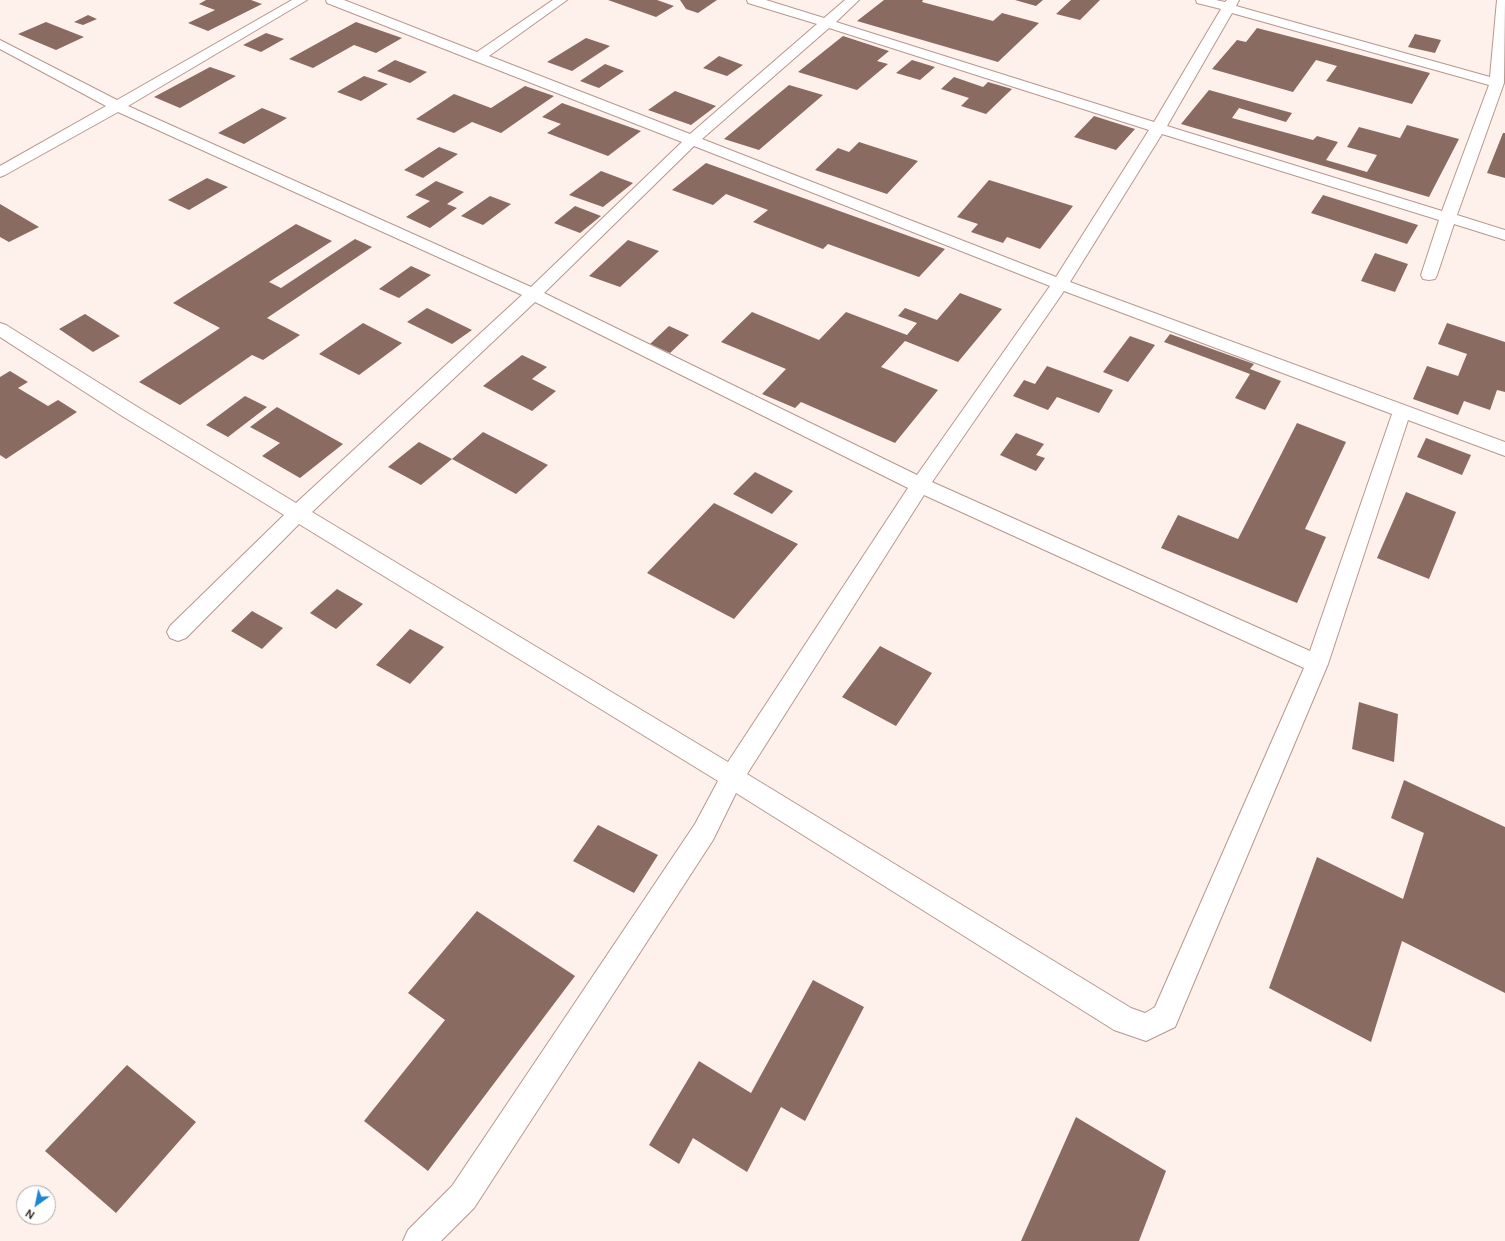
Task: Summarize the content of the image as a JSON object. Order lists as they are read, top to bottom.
{
  "north": "bottom left"
}
